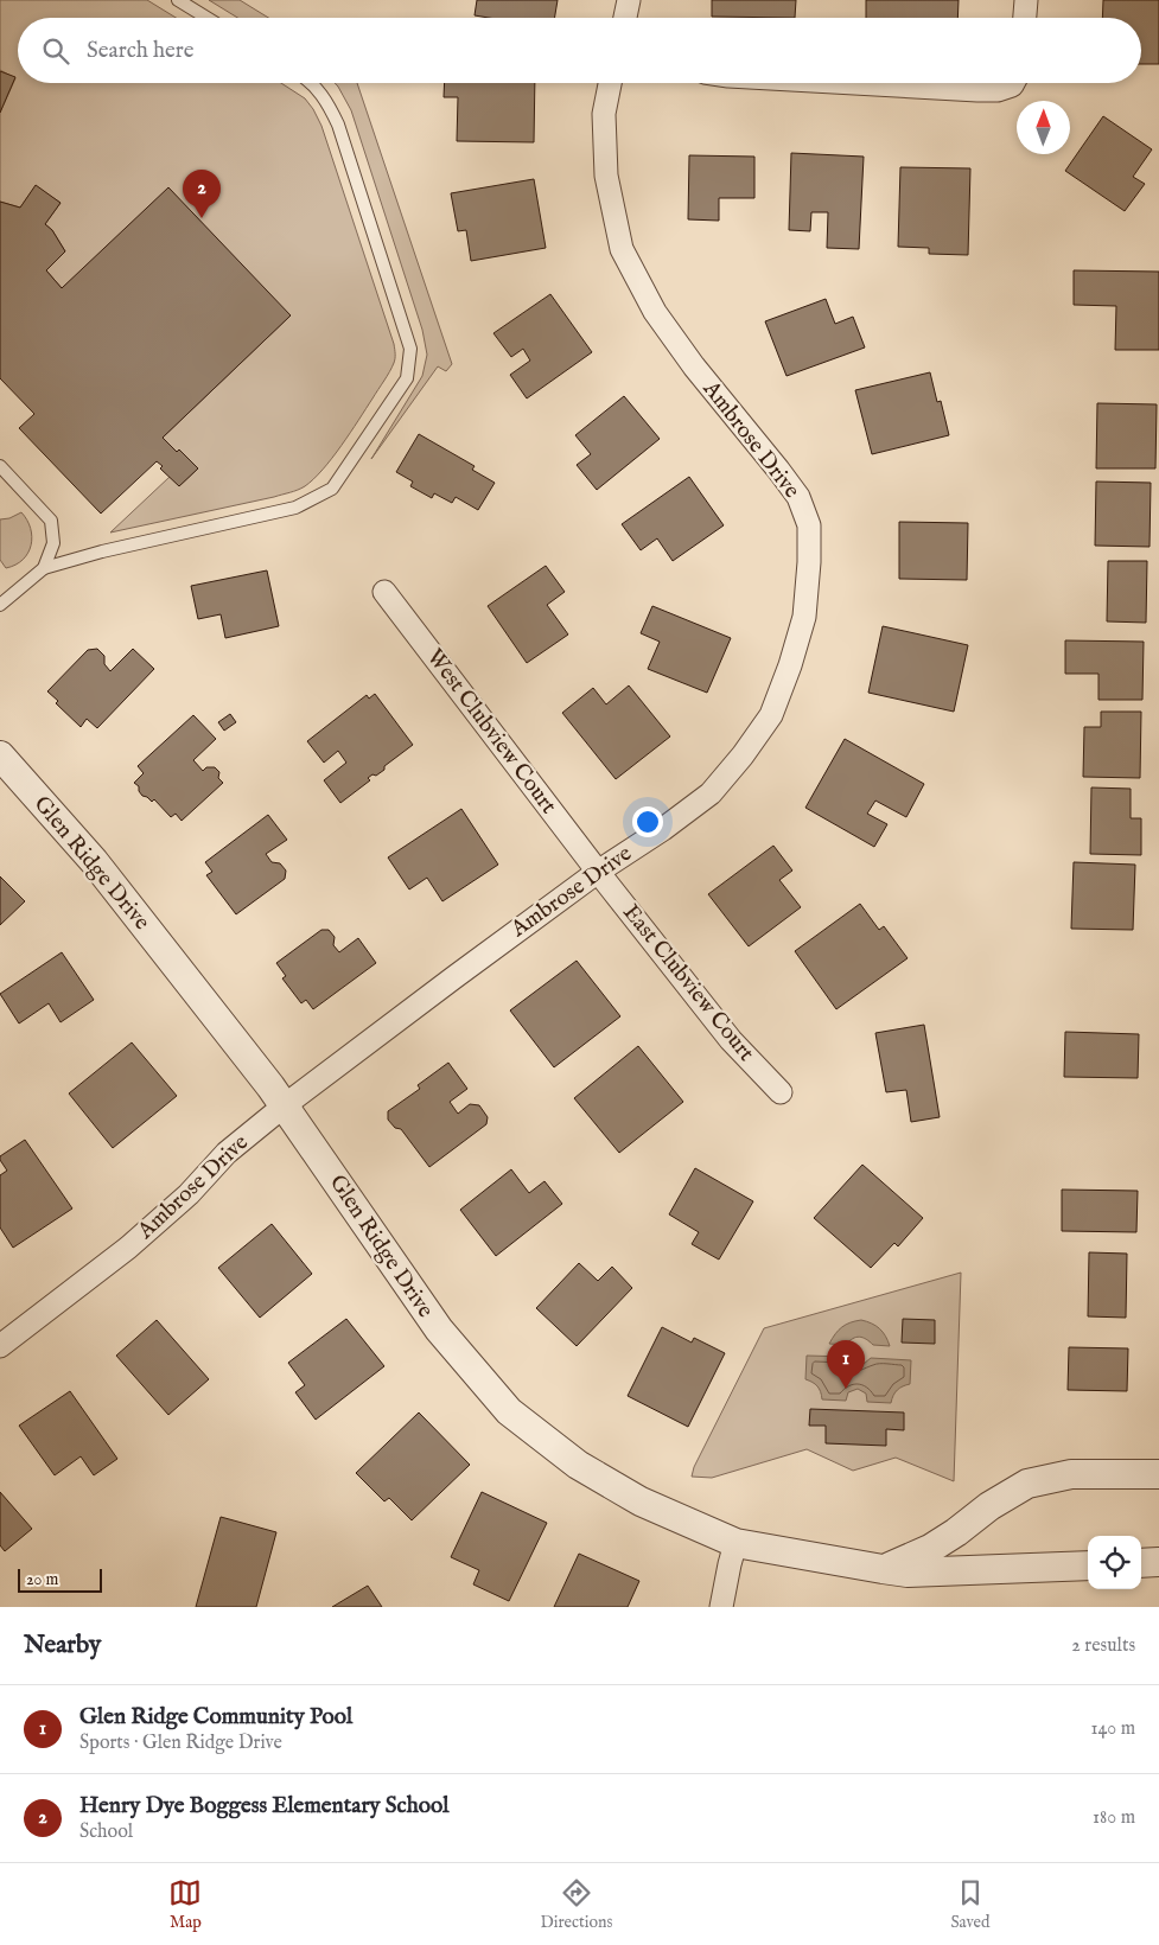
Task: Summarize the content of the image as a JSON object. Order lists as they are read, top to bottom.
{
  "streets": {
    "street": [
      "Ambrose Drive",
      "West Clubview Court",
      "Glen Ridge Drive",
      "East Clubview Court"
    ]
  },
  "crossings": [
    ["Ambrose Drive", "West Clubview Court"],
    ["Ambrose Drive", "Glen Ridge Drive"],
    ["Ambrose Drive", "East Clubview Court"],
    ["West Clubview Court", "East Clubview Court"]
  ],
  "scale_bar": "20 m",
  "north": "top",
  "page": {
    "search": "Search here",
    "pins": ["2", "1"],
    "scale": "20 m",
    "heading": ["Nearby", "2 results"],
    "list": [
      {
        "mark": "1",
        "name": "Glen Ridge Community Pool",
        "note": "Sports · Glen Ridge Drive",
        "value": "140 m"
      },
      {
        "mark": "2",
        "name": "Henry Dye Boggess Elementary School",
        "note": "School",
        "value": "180 m"
      }
    ],
    "nav": ["Map", "Directions", "Saved"]
  }
}
